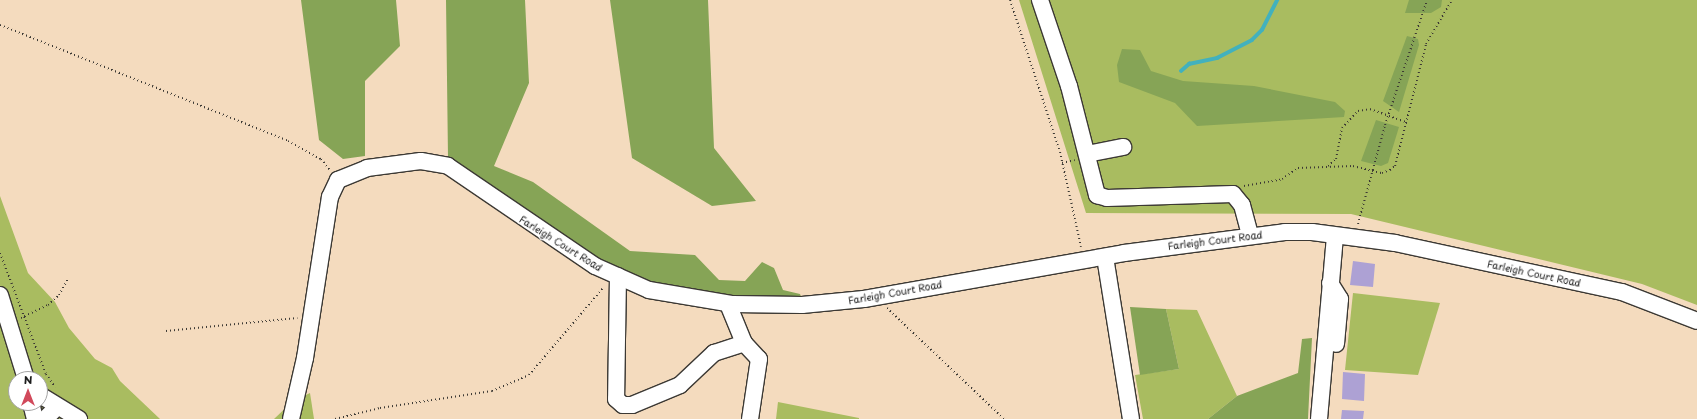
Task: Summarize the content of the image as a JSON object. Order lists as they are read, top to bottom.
{
  "streets": {
    "street": ["Farleigh Court Road"]
  },
  "north": "top"
}
